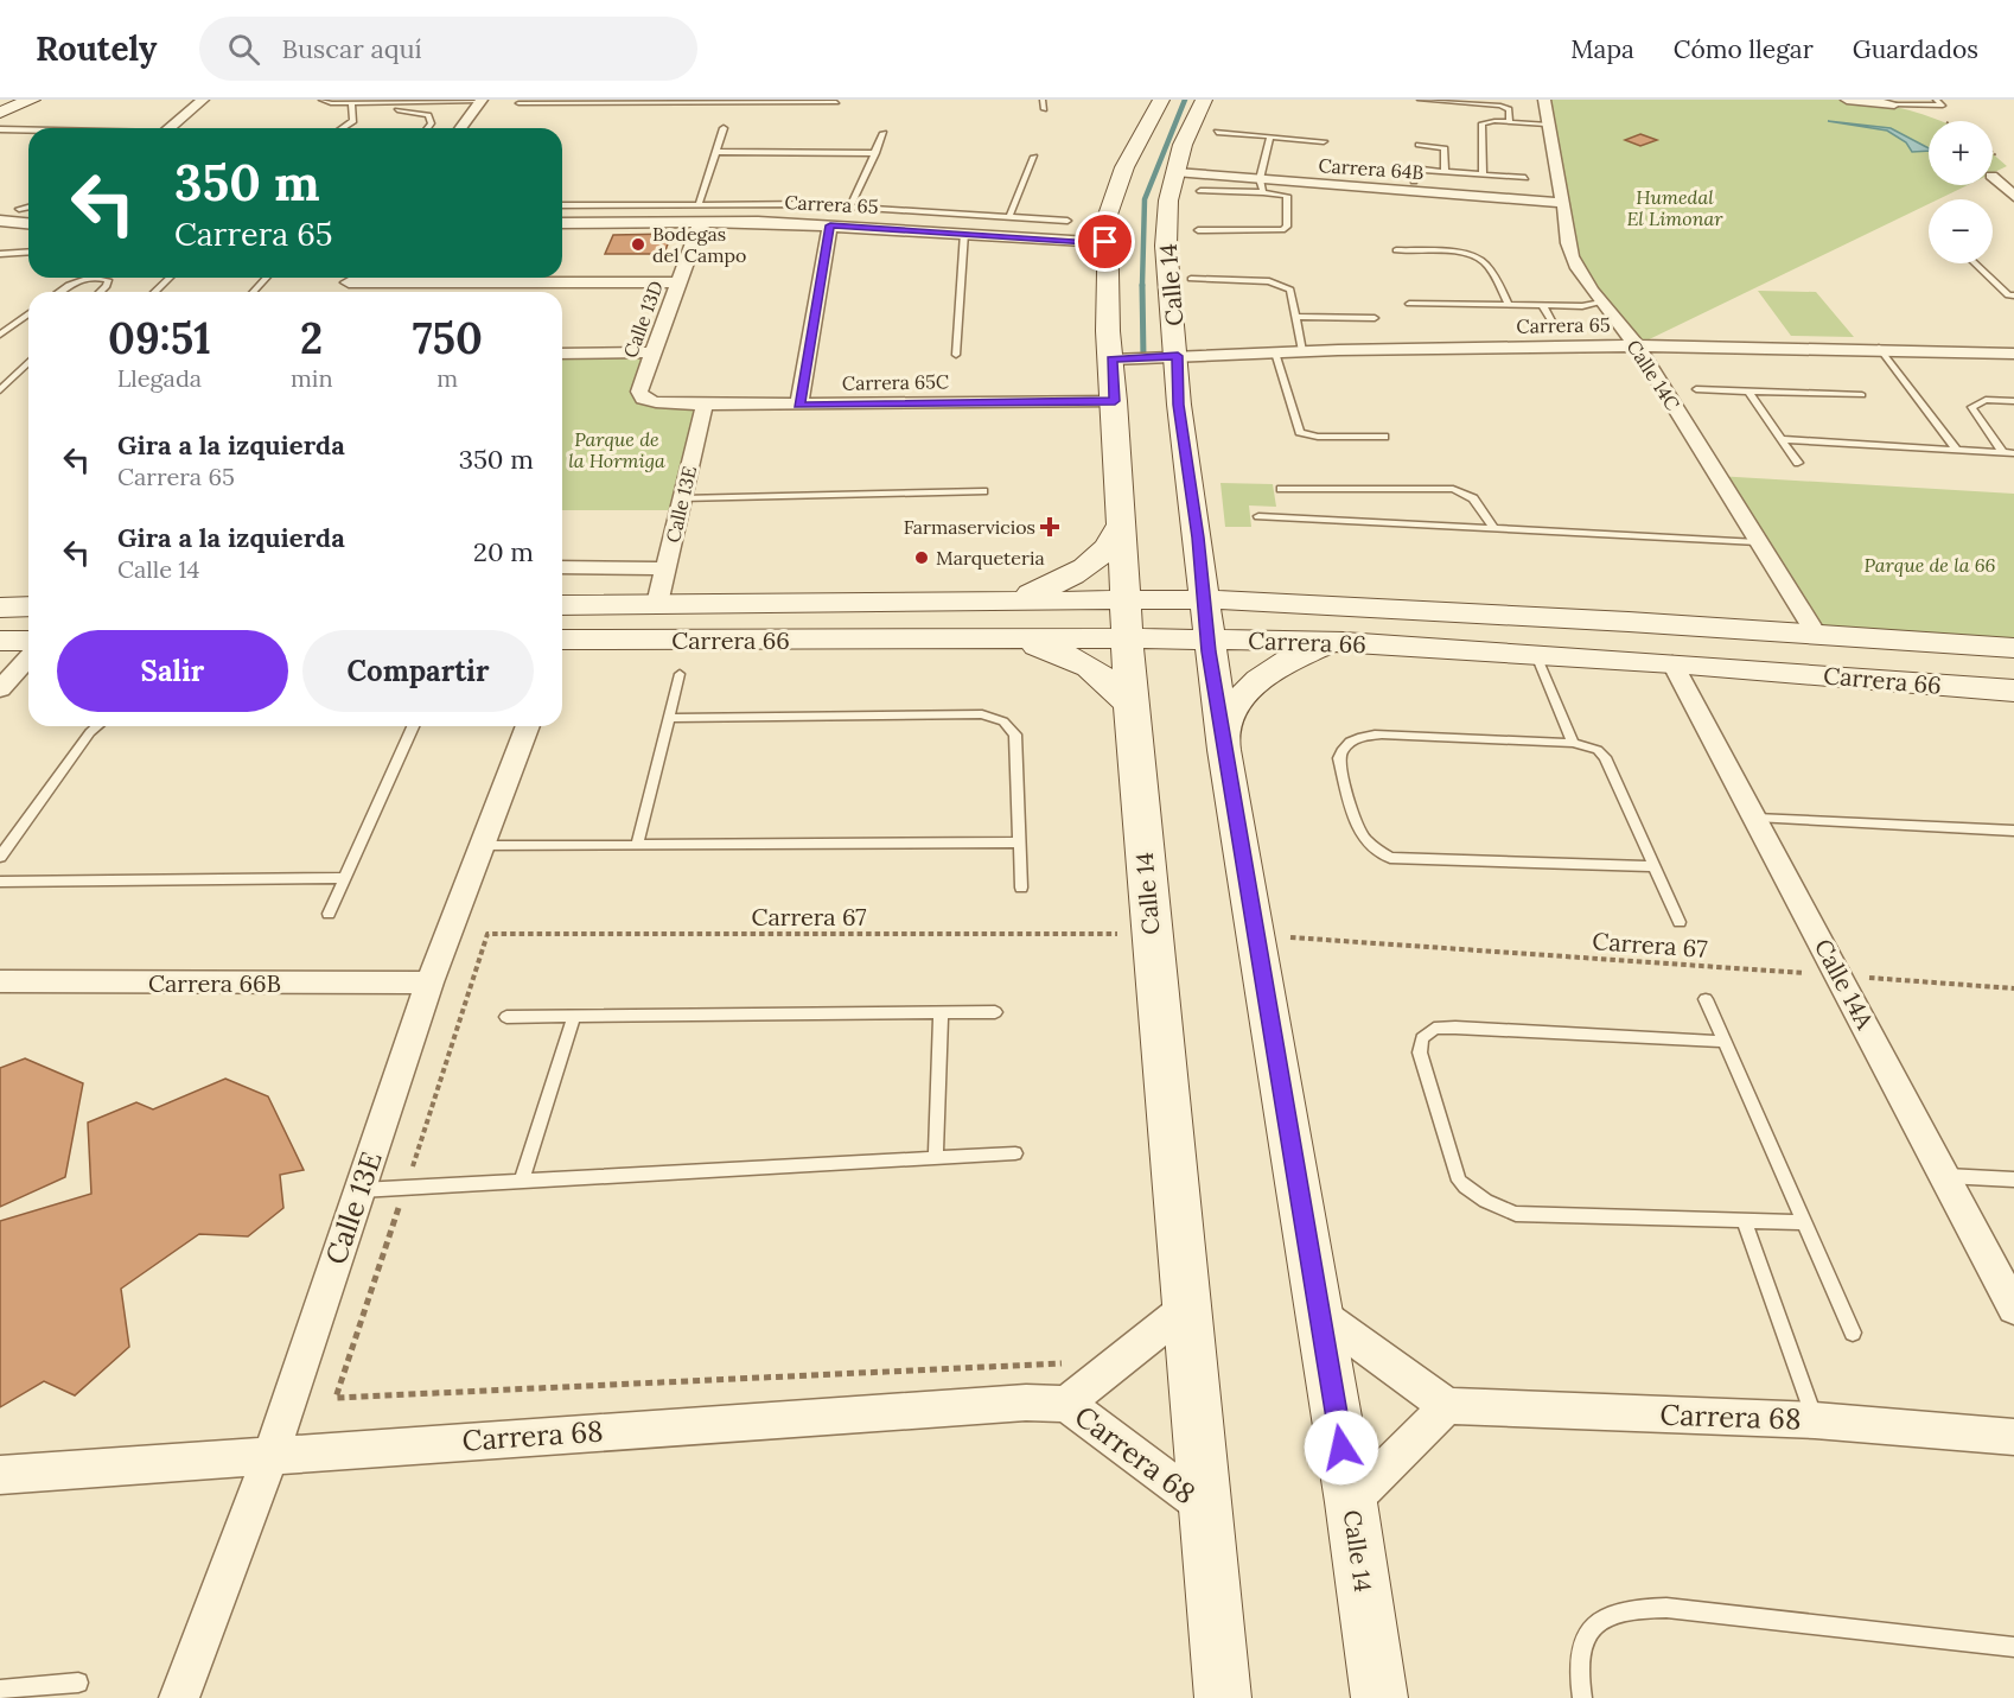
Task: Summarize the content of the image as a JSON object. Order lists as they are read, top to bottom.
{
  "streets": {
    "street": [
      "Carrera 64B",
      "Carrera 65",
      "Calle 14",
      "Calle 13D",
      "Calle 14C",
      "Carrera 65C",
      "Calle 13E",
      "Carrera 66",
      "Carrera 66B",
      "Calle 14A",
      "Carrera 68"
    ],
    "path": ["Carrera 67"]
  },
  "crossings": [
    ["Carrera 64B", "Calle 14"],
    ["Carrera 64B", "Calle 14C"],
    ["Carrera 65", "Calle 14"],
    ["Carrera 65", "Calle 13D"],
    ["Carrera 65", "Calle 14C"],
    ["Calle 14", "Carrera 65C"],
    ["Calle 14", "Carrera 66"],
    ["Calle 14", "Carrera 68"],
    ["Calle 13D", "Carrera 65C"],
    ["Calle 14C", "Carrera 66"],
    ["Carrera 65C", "Calle 13E"],
    ["Calle 13E", "Carrera 66"],
    ["Calle 13E", "Carrera 66B"],
    ["Calle 13E", "Carrera 68"],
    ["Carrera 66", "Calle 14A"],
    ["Carrera 67", "Calle 14A"]
  ],
  "parks": ["Humedal El Limonar", "Parque de la Hormiga", "Parque de la 66"],
  "places": {
    "other": ["Bodegas del Campo", "Marqueteria"],
    "health": ["Farmaservicios"]
  },
  "page": {
    "header": "Routely",
    "search": "Buscar aquí",
    "nav": ["Mapa", "Cómo llegar", "Guardados"],
    "map_buttons": ["+", "−"],
    "turn": ["350 m", "Carrera 65"],
    "eta": [
      "09:51",
      "Llegada",
      "2",
      "min",
      "750",
      "m"
    ],
    "list": [
      {
        "name": "Gira a la izquierda",
        "note": "Carrera 65",
        "value": "350 m"
      },
      {
        "name": "Gira a la izquierda",
        "note": "Calle 14",
        "value": "20 m"
      }
    ],
    "buttons": ["Salir", "Compartir"]
  }
}
